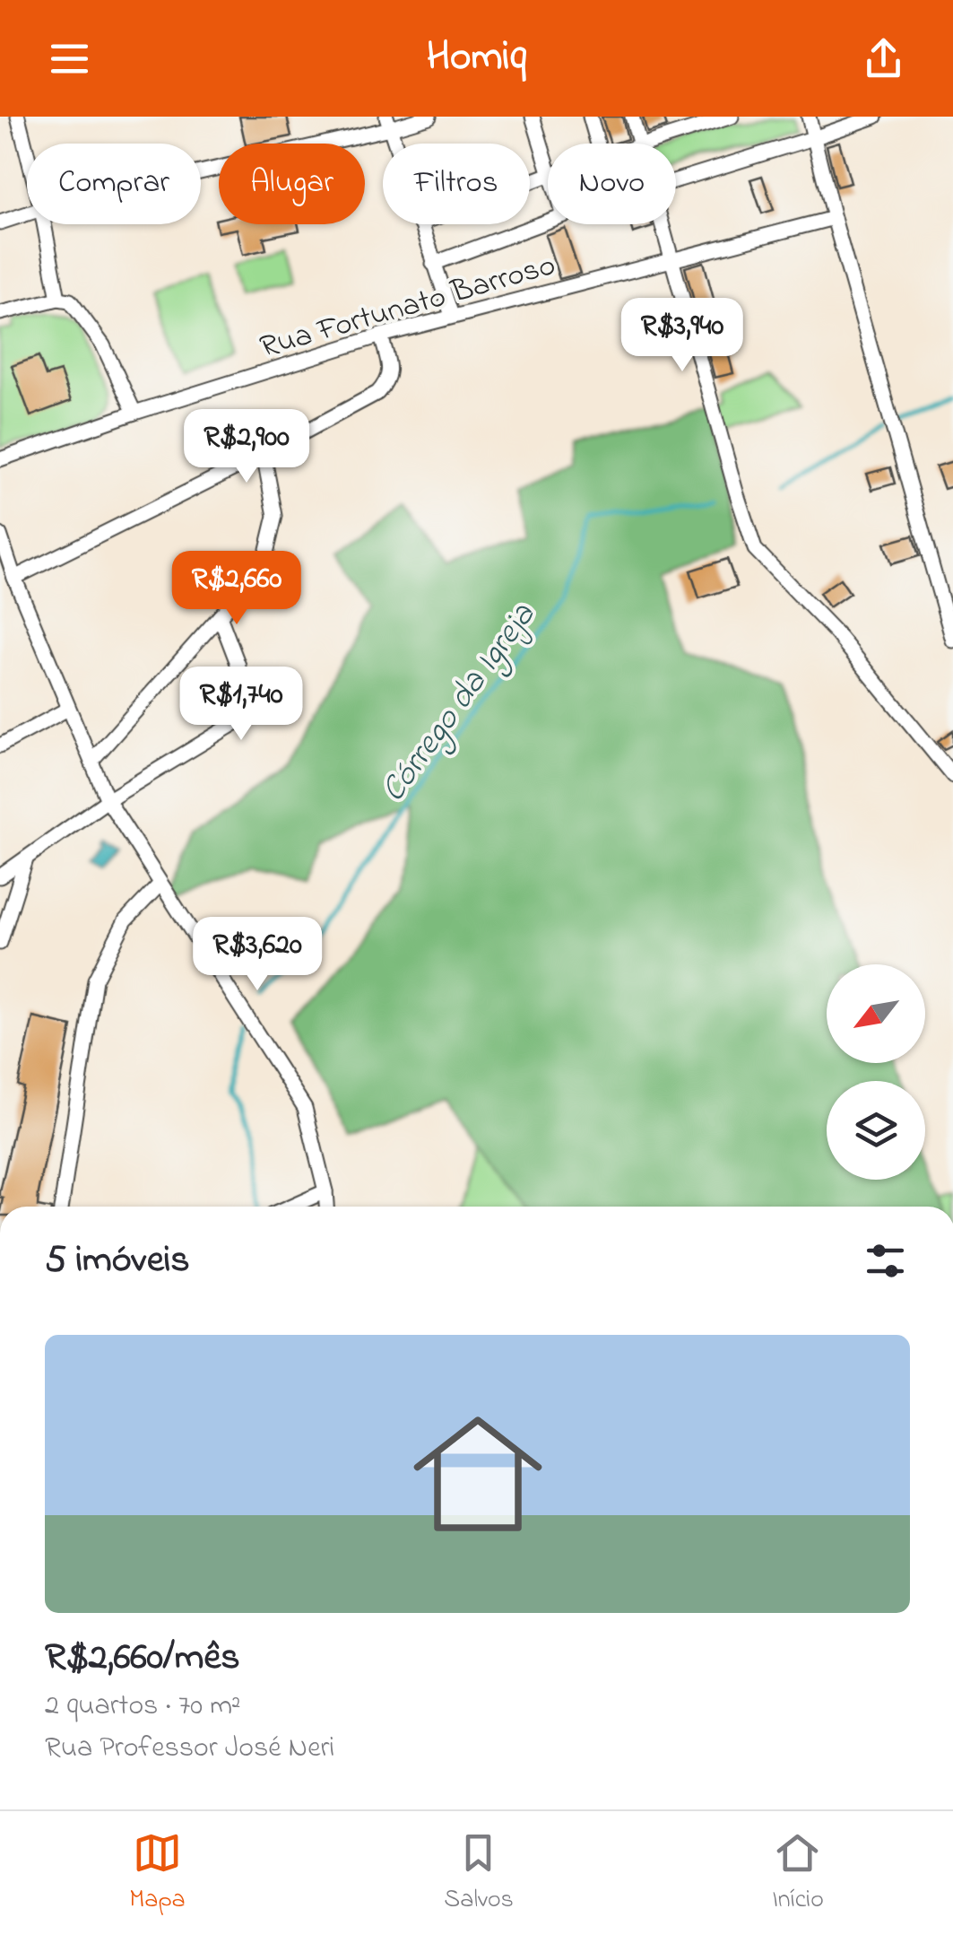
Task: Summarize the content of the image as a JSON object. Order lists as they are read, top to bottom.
{
  "streets": {
    "street": ["Rua Fortunato Barroso"]
  },
  "water": ["Córrego da Igreja"],
  "north": "bottom left",
  "page": {
    "header": "Homiq",
    "chip": [
      "Comprar",
      "Alugar",
      "Filtros",
      "Novo"
    ],
    "price": [
      "R$3,940",
      "R$2,900",
      "R$2,660",
      "R$1,740",
      "R$3,620"
    ],
    "heading": "5 imóveis",
    "list": [
      {
        "name": "R$2,660/mês",
        "note": "2 quartos · 70 m² · Rua Professor José Neri"
      }
    ],
    "tabs": ["Mapa", "Salvos", "Início"]
  }
}
